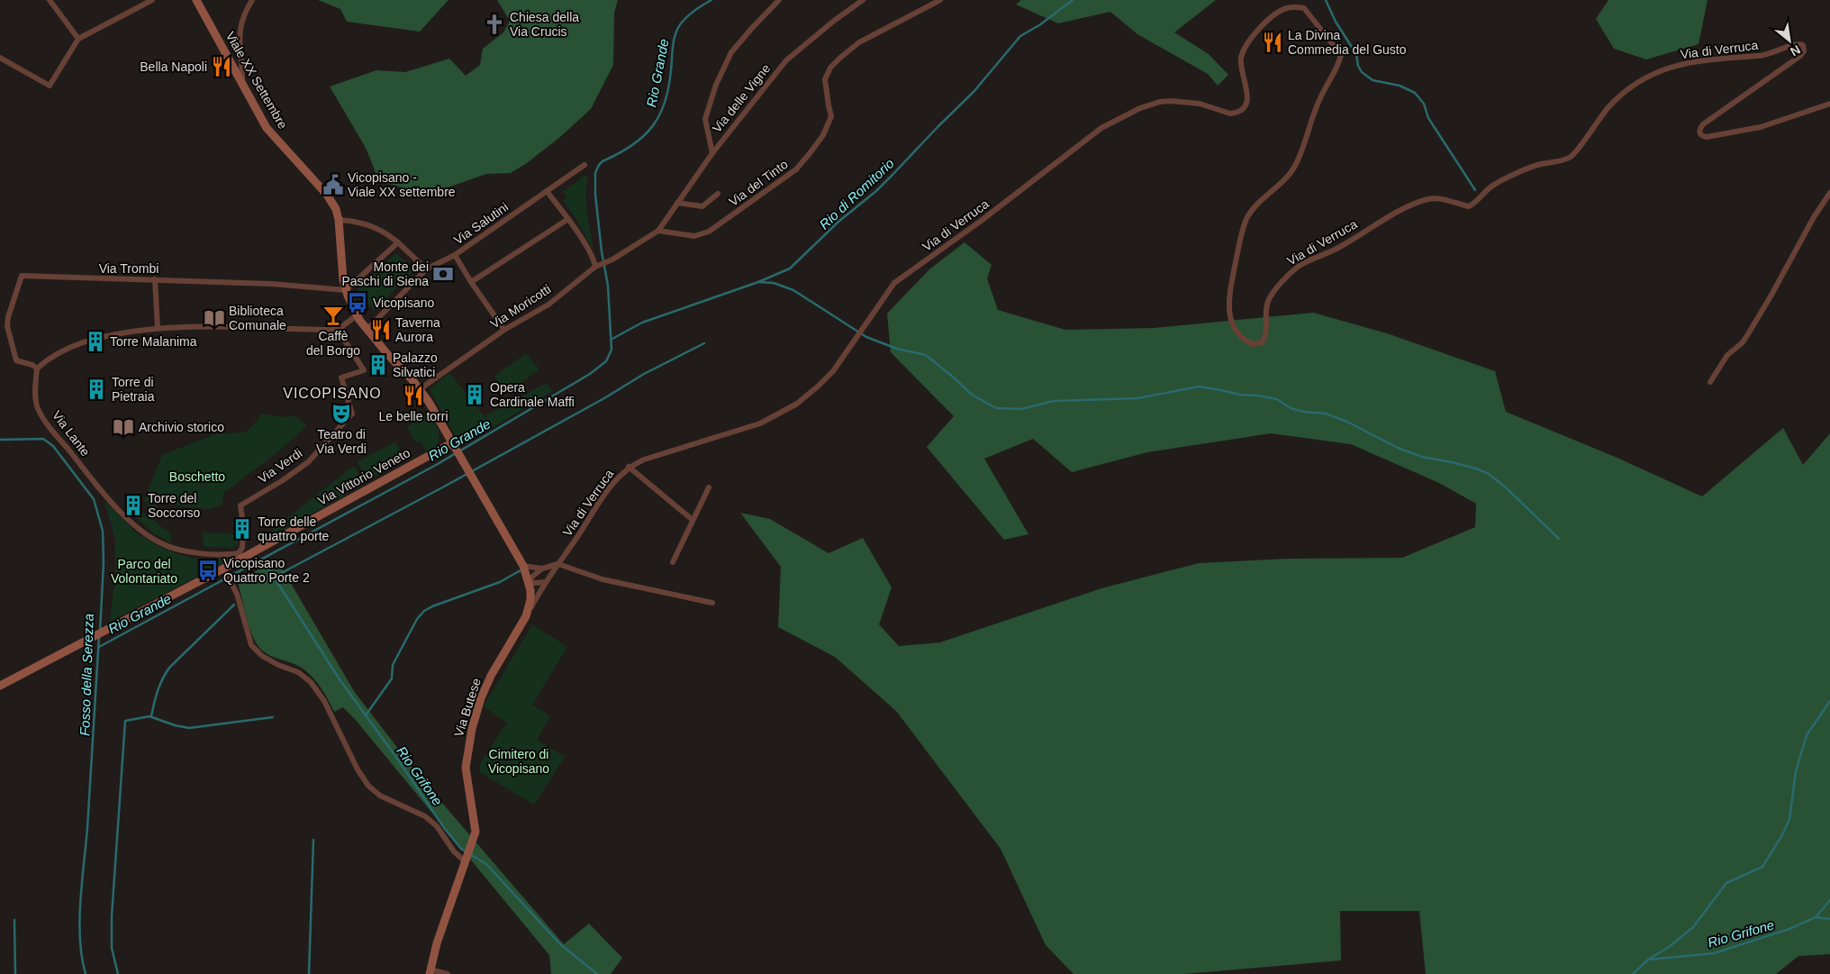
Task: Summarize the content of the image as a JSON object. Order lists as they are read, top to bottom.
{
  "streets": {
    "street": [
      "Via di Verruca",
      "Viale XX Settembre",
      "Via delle Vigne",
      "Via del Tinto",
      "Via Salutini",
      "Via Trombi",
      "Via Moricotti",
      "Via Lante",
      "Via Verdi",
      "Via Vittorio Veneto",
      "Via Butese"
    ]
  },
  "crossings": [
    ["Via di Verruca", "Via Butese"],
    ["Viale XX Settembre", "Via Salutini"],
    ["Viale XX Settembre", "Via Trombi"],
    ["Viale XX Settembre", "Via Moricotti"],
    ["Viale XX Settembre", "Via Butese"],
    ["Via delle Vigne", "Via del Tinto"],
    ["Via delle Vigne", "Via Moricotti"],
    ["Via del Tinto", "Via Moricotti"],
    ["Via Trombi", "Via Lante"],
    ["Via Moricotti", "Via Butese"],
    ["Via Lante", "Via Vittorio Veneto"],
    ["Via Vittorio Veneto", "Via Butese"]
  ],
  "districts": ["VICOPISANO"],
  "water": [
    "Rio Grande",
    "Rio di Romitorio",
    "Fosso della Serezza",
    "Rio Grifone"
  ],
  "parks": ["Boschetto", "Parco del Volontariato", "Cimitero di Vicopisano"],
  "places": {
    "church": ["Chiesa della Via Crucis"],
    "restaurant": [
      "La Divina Commedia del Gusto",
      "Bella Napoli",
      "Taverna Aurora",
      "Le belle torri"
    ],
    "public building": ["Vicopisano - Viale XX settembre"],
    "bank": ["Monte dei Paschi di Siena"],
    "bus stop": ["Vicopisano", "Vicopisano Quattro Porte 2"],
    "bar": ["Caffè del Borgo"],
    "library": ["Biblioteca Comunale", "Archivio storico"],
    "building": [
      "Torre Malanima",
      "Palazzo Silvatici",
      "Torre di Pietraia",
      "Opera Cardinale Maffi",
      "Torre del Soccorso",
      "Torre delle quattro porte"
    ],
    "theatre": ["Teatro di Via Verdi"]
  },
  "north": "bottom right"
}
